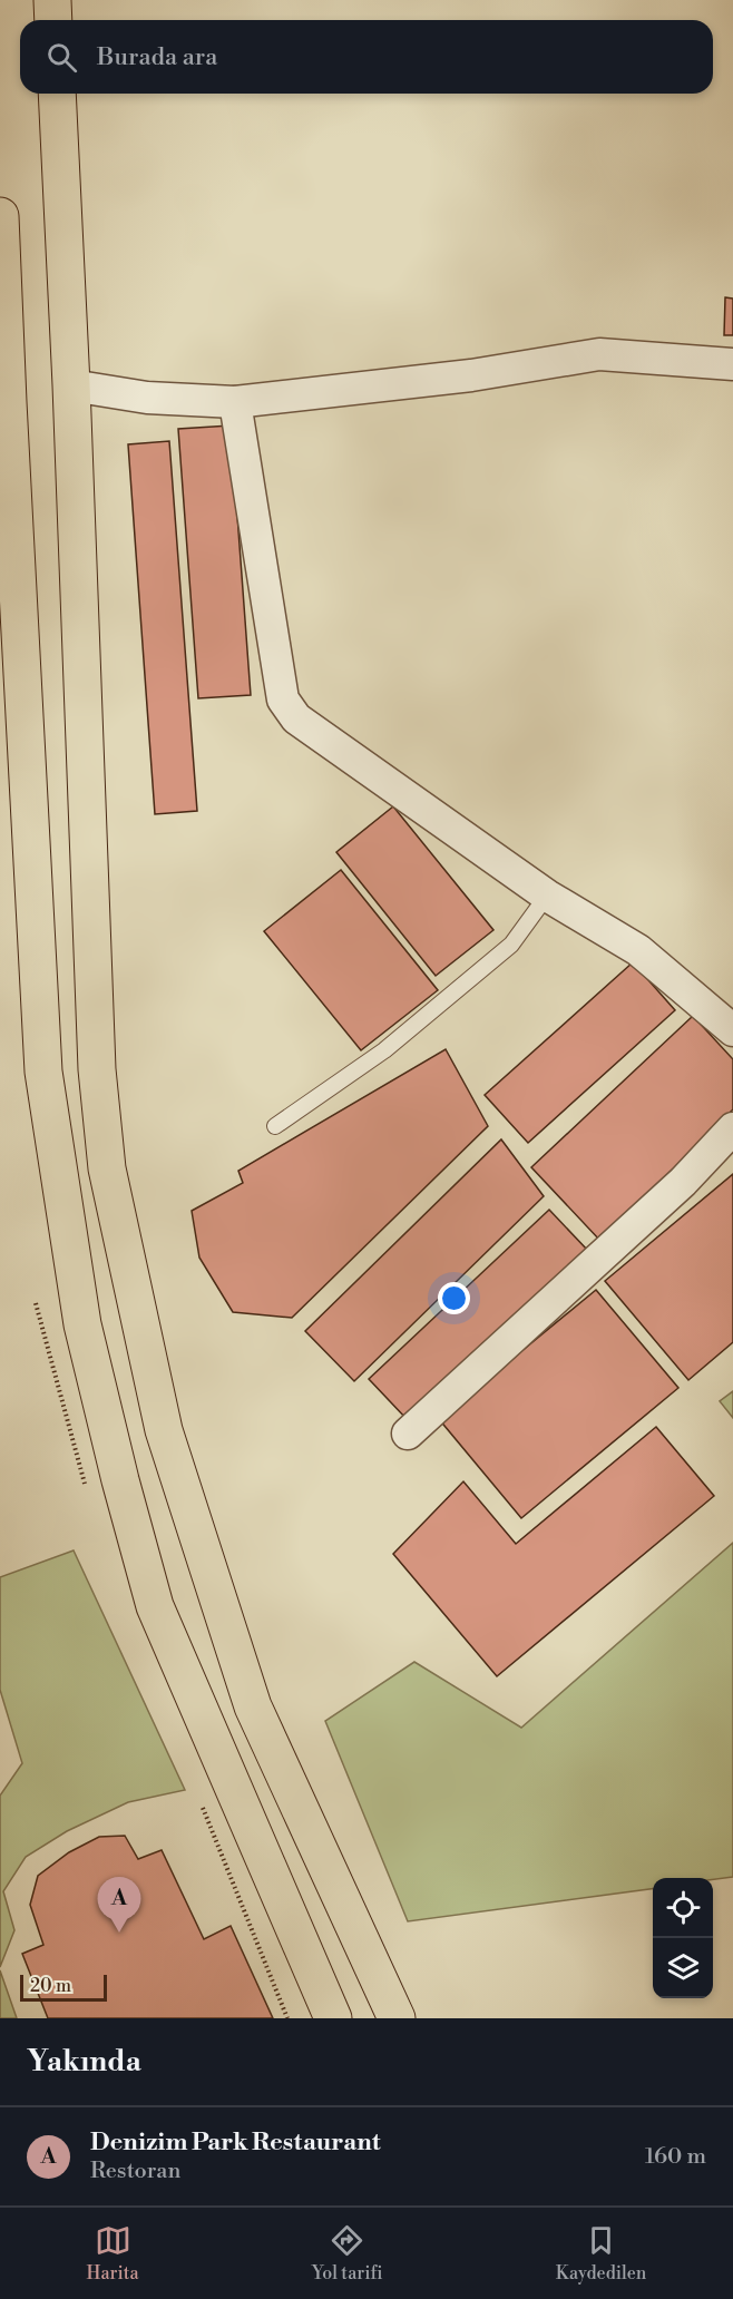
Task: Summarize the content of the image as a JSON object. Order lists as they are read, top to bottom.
{
  "scale_bar": "20 m",
  "page": {
    "search": "Burada ara",
    "pins": "A",
    "scale": "20 m",
    "heading": "Yakında",
    "list": [
      {
        "mark": "A",
        "name": "Denizim Park Restaurant",
        "note": "Restoran",
        "value": "160 m"
      }
    ],
    "nav": ["Harita", "Yol tarifi", "Kaydedilen"]
  }
}
